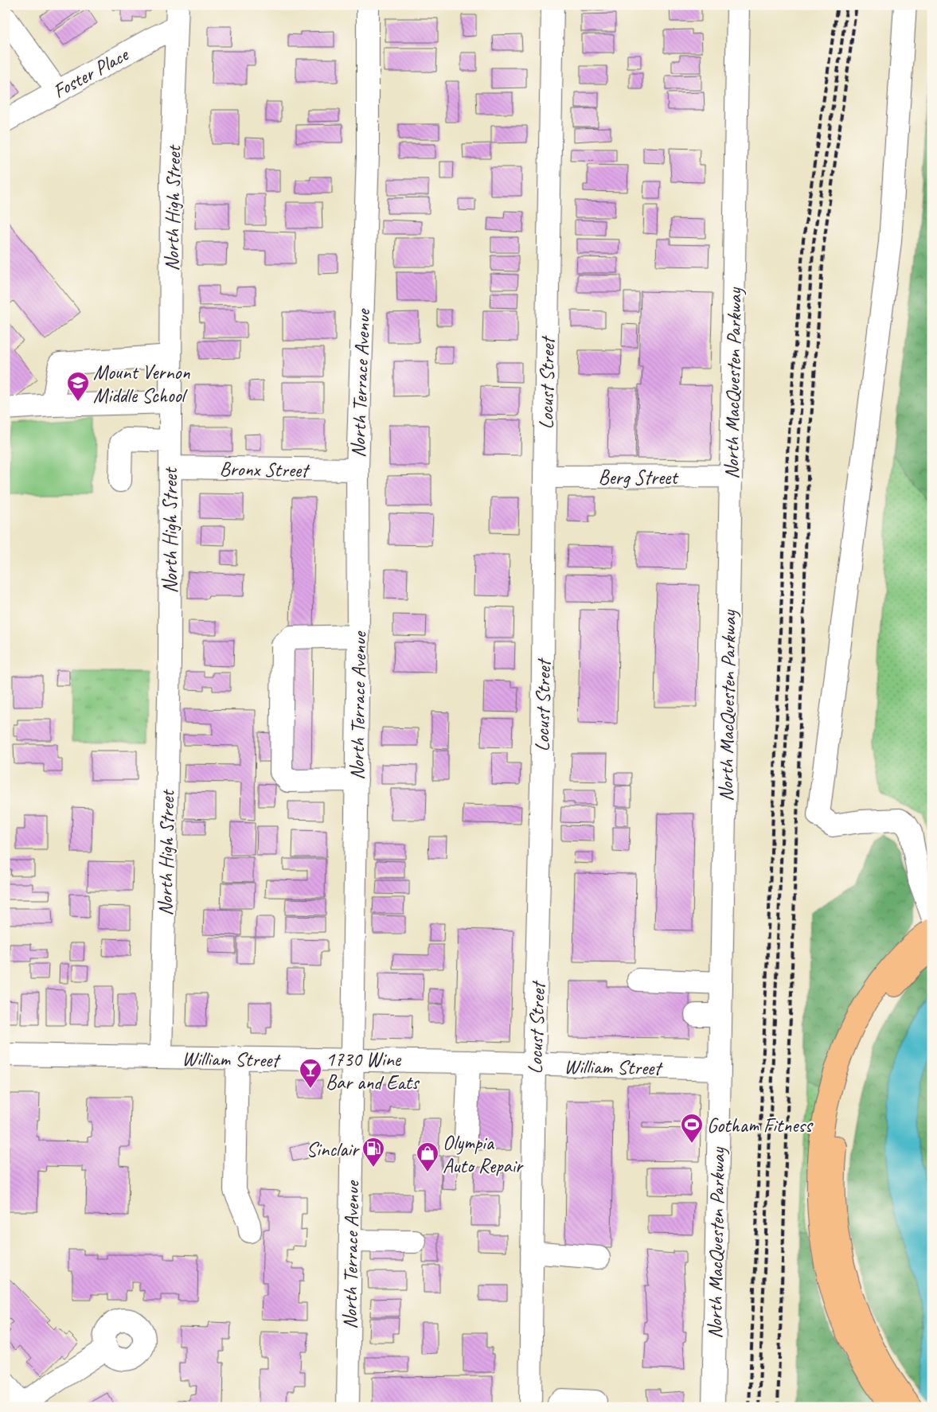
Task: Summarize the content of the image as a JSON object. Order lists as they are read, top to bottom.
{
  "streets": {
    "street": [
      "Foster Place",
      "North High Street",
      "North Terrace Avenue",
      "Locust Street",
      "North MacQuesten Parkway",
      "Bronx Street",
      "Berg Street",
      "William Street"
    ]
  },
  "crossings": [
    ["Foster Place", "North High Street"],
    ["North High Street", "Bronx Street"],
    ["North High Street", "William Street"],
    ["North Terrace Avenue", "Bronx Street"],
    ["North Terrace Avenue", "William Street"],
    ["Locust Street", "Berg Street"],
    ["Locust Street", "William Street"],
    ["North MacQuesten Parkway", "Berg Street"],
    ["North MacQuesten Parkway", "William Street"]
  ],
  "places": {
    "school or university": ["Mount Vernon Middle School"],
    "bar": ["1730 Wine Bar and Eats"],
    "sports": ["Gotham Fitness"],
    "fuel station": ["Sinclair"],
    "shop": ["Olympia Auto Repair"]
  }
}
